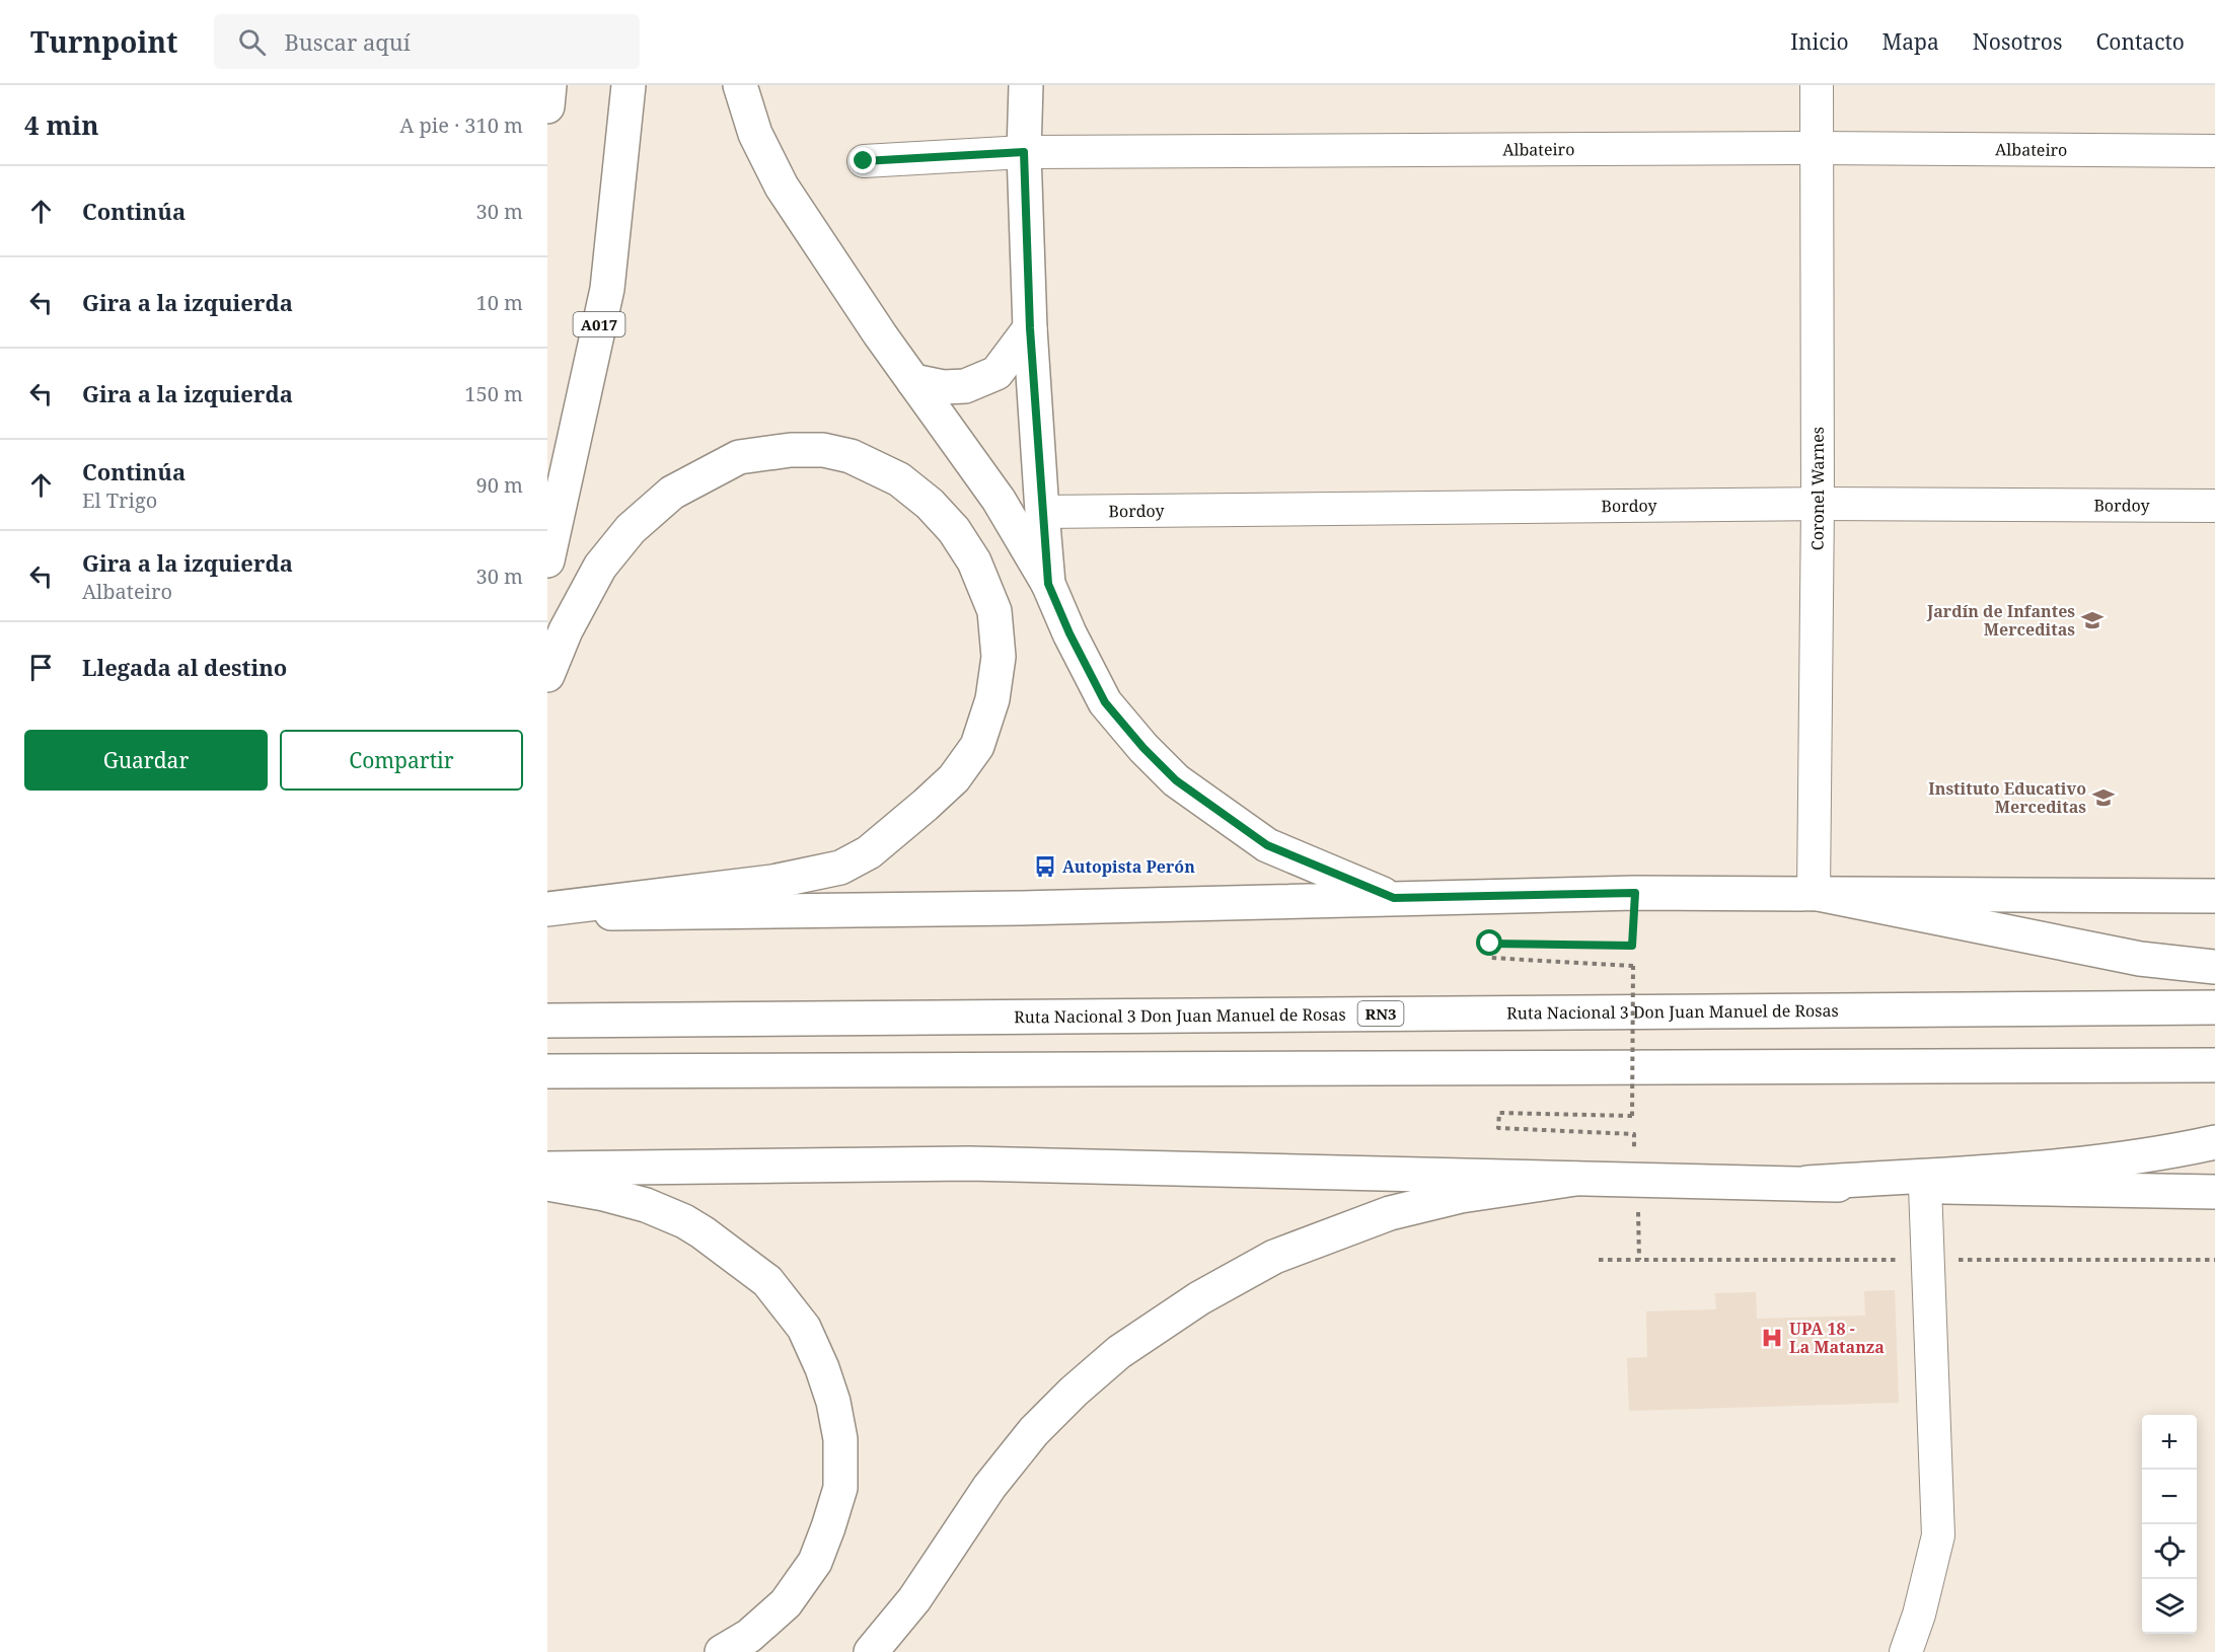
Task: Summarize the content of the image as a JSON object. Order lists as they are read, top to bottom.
{
  "streets": {
    "main road": ["A017", "Ruta Nacional 3 Don Juan Manuel de Rosas", "RN3"],
    "street": ["Albateiro", "Coronel Warnes", "Bordoy"]
  },
  "crossings": [
    ["Albateiro", "Coronel Warnes"],
    ["Coronel Warnes", "Bordoy"]
  ],
  "places": {
    "school or university": ["Jardín de Infantes Merceditas", "Instituto Educativo Merceditas"],
    "bus stop": ["Autopista Perón"],
    "hospital": ["UPA 18 - La Matanza"]
  },
  "page": {
    "header": "Turnpoint",
    "search": "Buscar aquí",
    "nav": [
      "Inicio",
      "Mapa",
      "Nosotros",
      "Contacto"
    ],
    "heading": ["4 min", "A pie · 310 m"],
    "list": [
      ["Continúa", "30 m"],
      ["Gira a la izquierda", "10 m"],
      ["Gira a la izquierda", "150 m"],
      ["Continúa", "El Trigo", "90 m"],
      ["Gira a la izquierda", "Albateiro", "30 m"],
      "Llegada al destino"
    ],
    "buttons": ["Guardar", "Compartir"],
    "map_buttons": ["+", "−"]
  }
}
